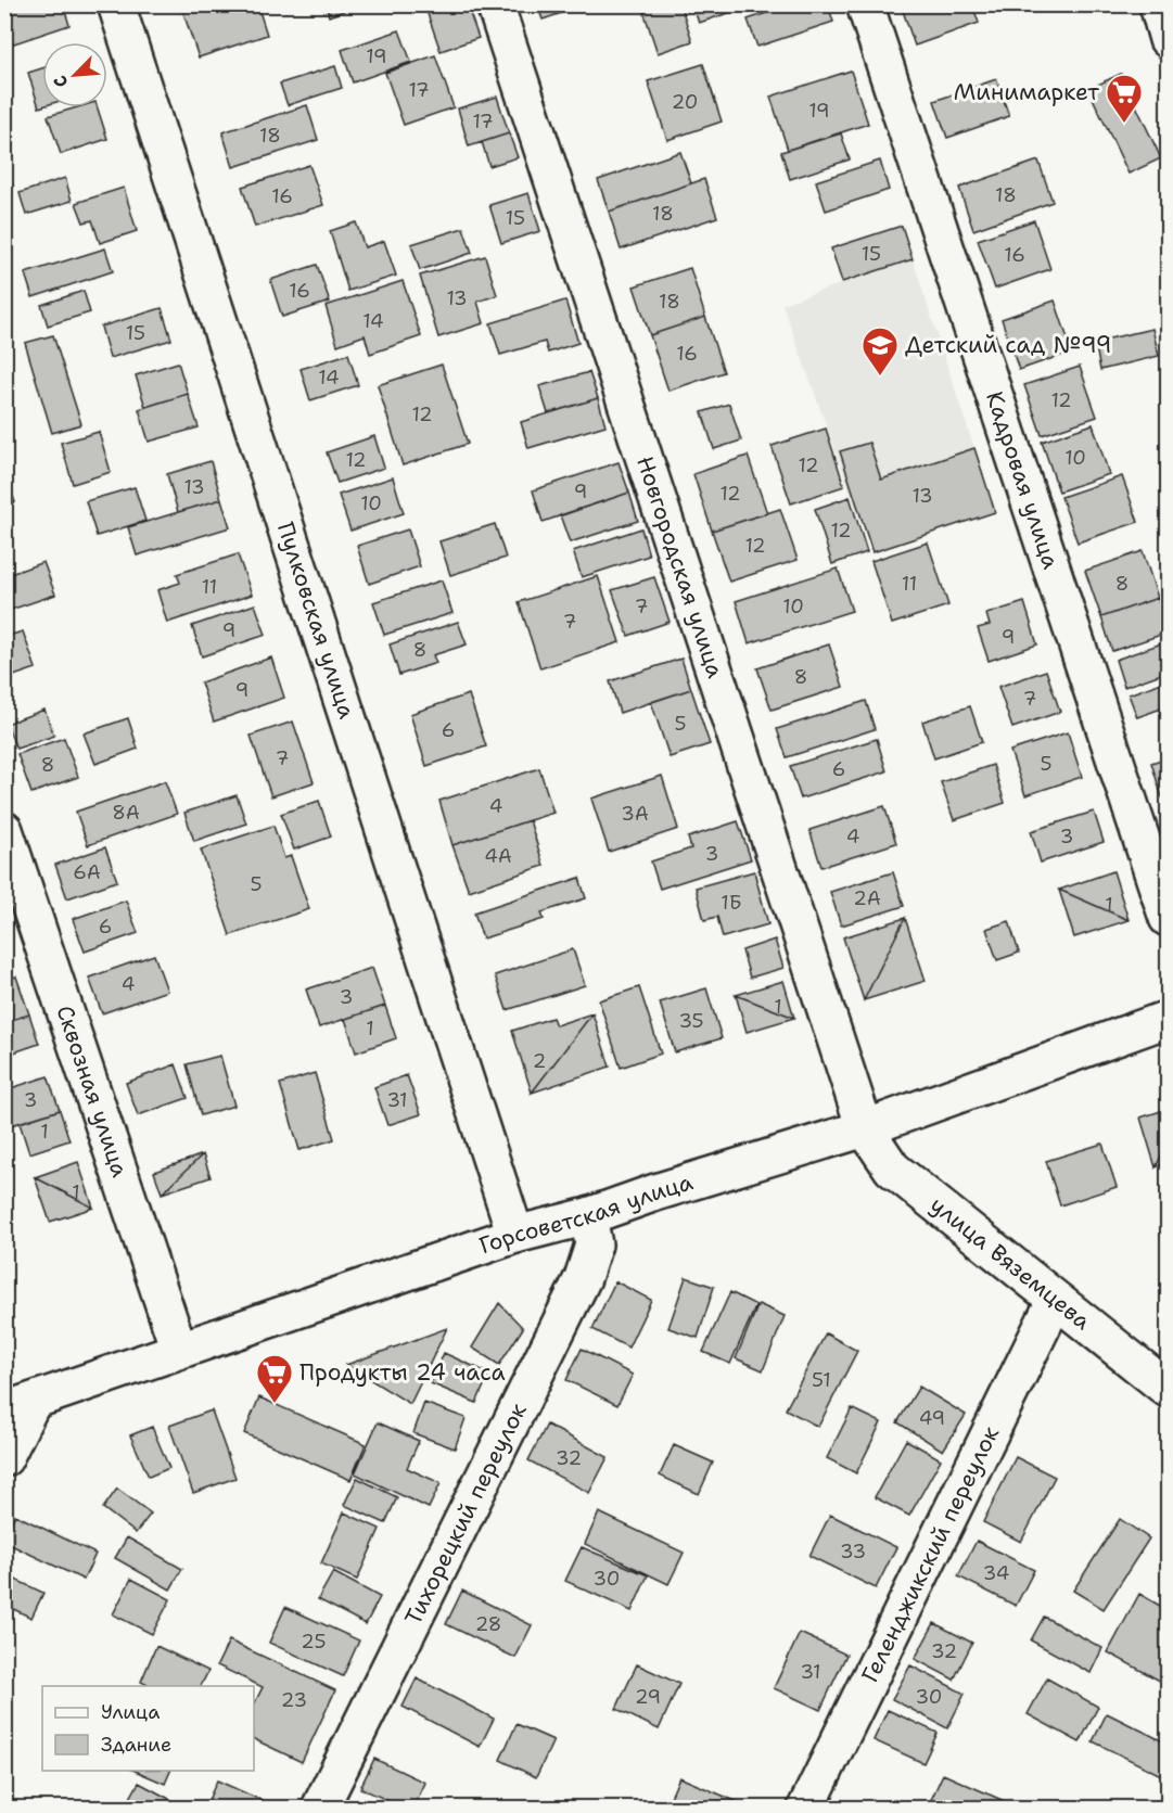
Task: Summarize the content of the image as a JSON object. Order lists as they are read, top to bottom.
{
  "streets": {
    "street": [
      "Кадровая улица",
      "Новгородская улица",
      "Пулковская улица",
      "Сквозная улица",
      "Горсоветская улица",
      "улица Вяземцева",
      "Тихорецкий переулок",
      "Геленджикский переулок"
    ]
  },
  "crossings": [
    ["Новгородская улица", "Горсоветская улица"],
    ["Новгородская улица", "улица Вяземцева"],
    ["Пулковская улица", "Горсоветская улица"],
    ["Сквозная улица", "Горсоветская улица"],
    ["Горсоветская улица", "улица Вяземцева"],
    ["Горсоветская улица", "Тихорецкий переулок"],
    ["улица Вяземцева", "Геленджикский переулок"]
  ],
  "places": {
    "supermarket": ["Минимаркет", "Продукты 24 часа"],
    "school or university": ["Детский сад №99"]
  },
  "house_numbers": [
    "19",
    "17",
    "20",
    "19",
    "17",
    "18",
    "18",
    "16",
    "18",
    "15",
    "15",
    "16",
    "16",
    "13",
    "18",
    "14",
    "15",
    "16",
    "14",
    "12",
    "12",
    "10",
    "12",
    "12",
    "13",
    "9",
    "12",
    "13",
    "10",
    "12",
    "12",
    "11",
    "8",
    "11",
    "7",
    "10",
    "7",
    "9",
    "9",
    "8",
    "8",
    "9",
    "7",
    "5",
    "6",
    "7",
    "5",
    "8",
    "6",
    "4",
    "8А",
    "3А",
    "4",
    "3",
    "3",
    "4А",
    "6А",
    "5",
    "2А",
    "1Б",
    "1",
    "6",
    "4",
    "3",
    "1",
    "35",
    "1",
    "2",
    "3",
    "31",
    "1",
    "1",
    "51",
    "49",
    "32",
    "33",
    "34",
    "30",
    "28",
    "25",
    "32",
    "31",
    "29",
    "30",
    "23"
  ],
  "legend": ["Улица", "Здание"],
  "north": "bottom left"
}
